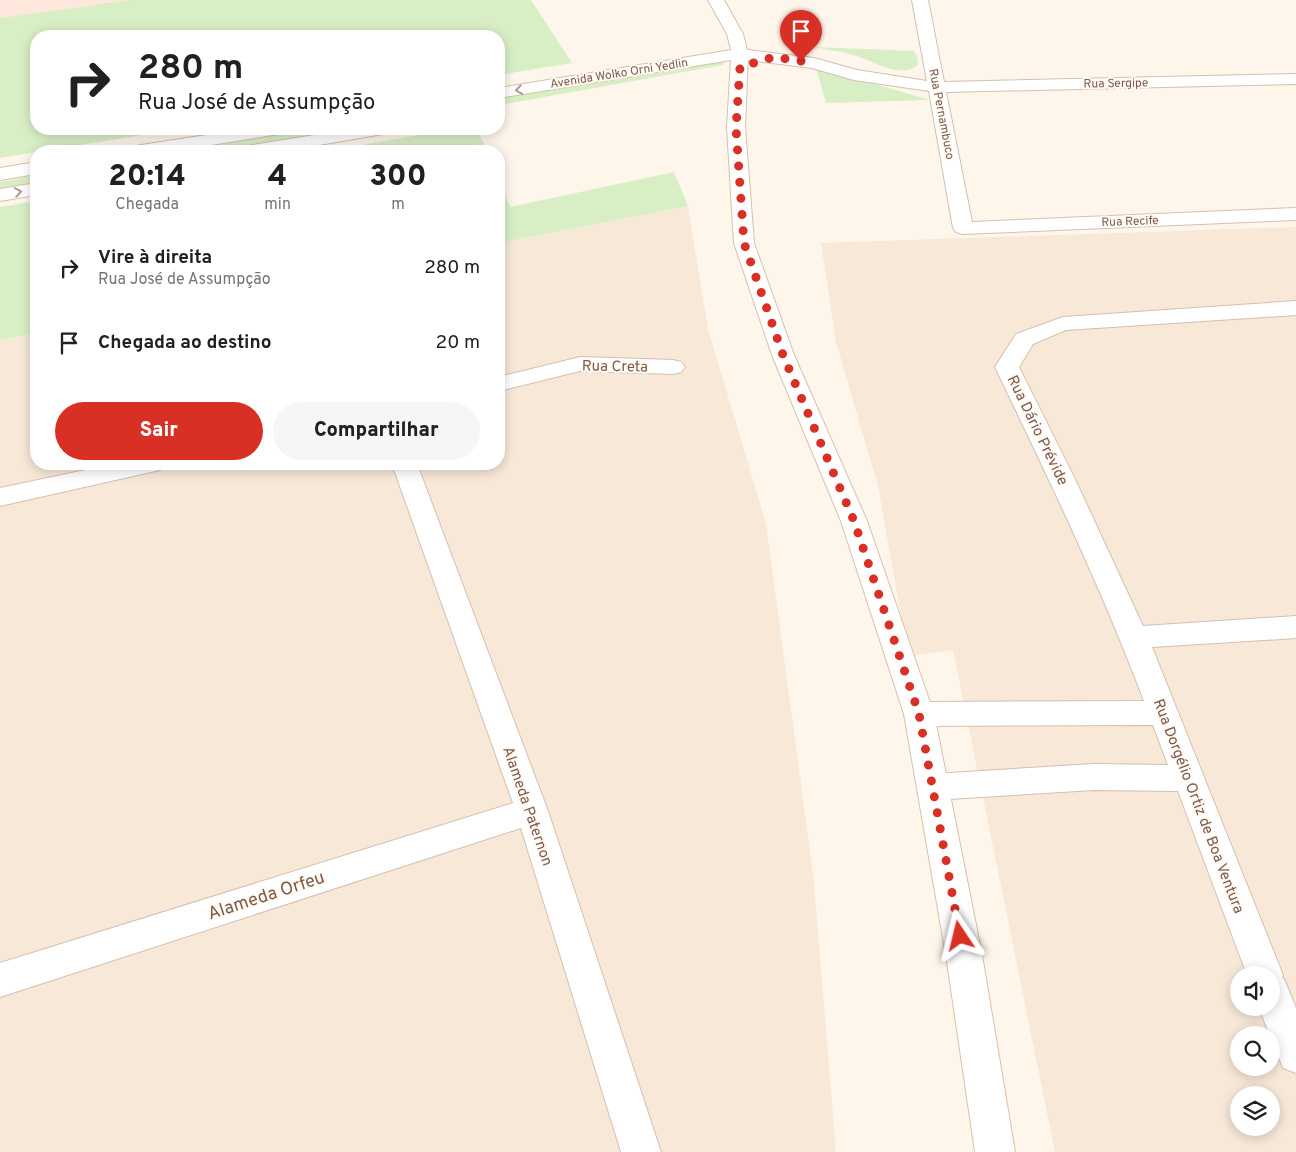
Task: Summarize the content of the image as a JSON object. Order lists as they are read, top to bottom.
{
  "streets": {
    "street": [
      "Avenida Wolko Orni Yedlin",
      "Rua Sergipe",
      "Rua Pernambuco",
      "Rua Recife",
      "Rua Creta",
      "Rua Dário Prévide",
      "Alameda Paternon",
      "Rua Dorgélio Ortiz de Boa Ventura",
      "Alameda Orfeu"
    ]
  },
  "crossings": [
    ["Avenida Wolko Orni Yedlin", "Rua Sergipe"],
    ["Rua Sergipe", "Rua Pernambuco"],
    ["Rua Pernambuco", "Rua Recife"],
    ["Rua Dário Prévide", "Rua Dorgélio Ortiz de Boa Ventura"],
    ["Alameda Paternon", "Alameda Orfeu"]
  ],
  "page": {
    "turn": ["280 m", "Rua José de Assumpção"],
    "eta": [
      "20:14",
      "Chegada",
      "4",
      "min",
      "300",
      "m"
    ],
    "list": [
      {
        "name": "Vire à direita",
        "note": "Rua José de Assumpção",
        "value": "280 m"
      },
      {
        "name": "Chegada ao destino",
        "value": "20 m"
      }
    ],
    "buttons": ["Sair", "Compartilhar"]
  }
}
